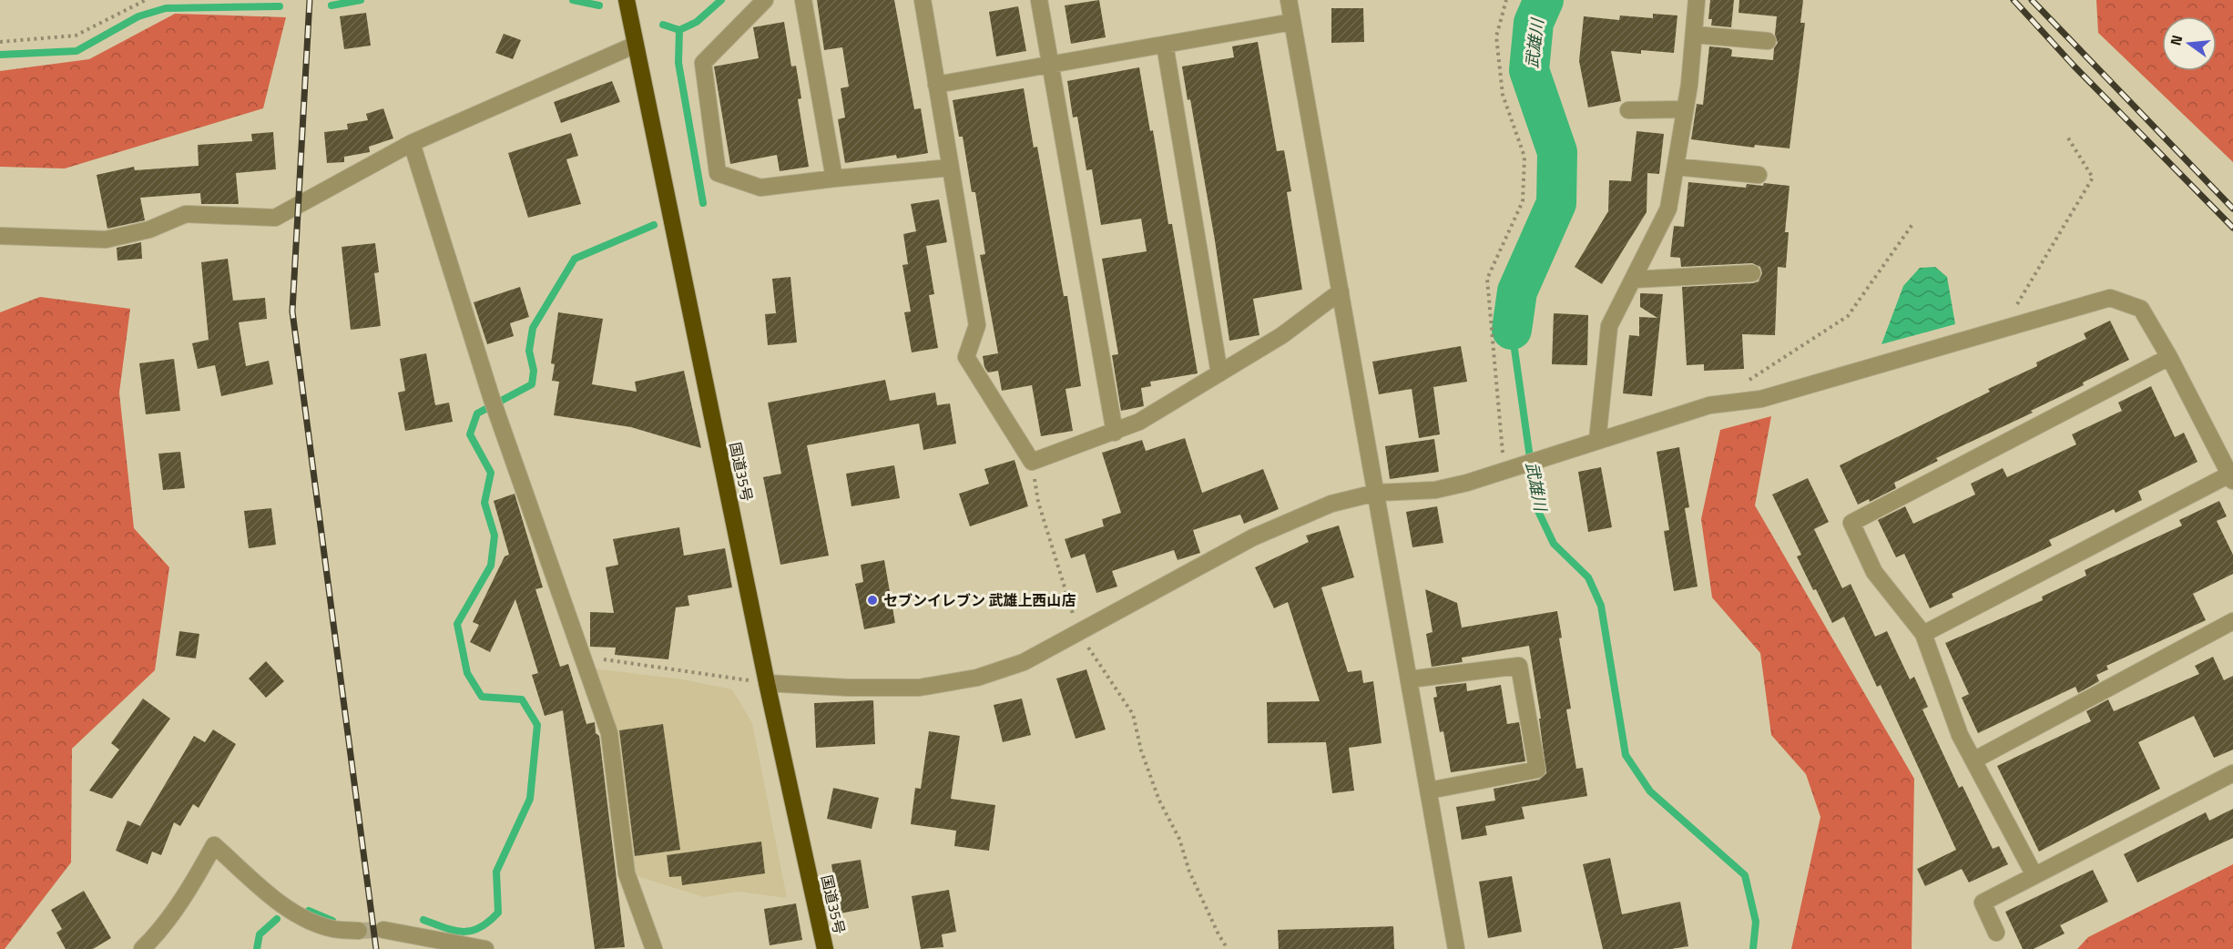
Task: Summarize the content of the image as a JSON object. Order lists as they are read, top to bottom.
{
  "streets": {
    "highway": ["国道35号"]
  },
  "water": ["武雄川"],
  "places": ["セブンイレブン 武雄上西山店"],
  "north": "left"
}
